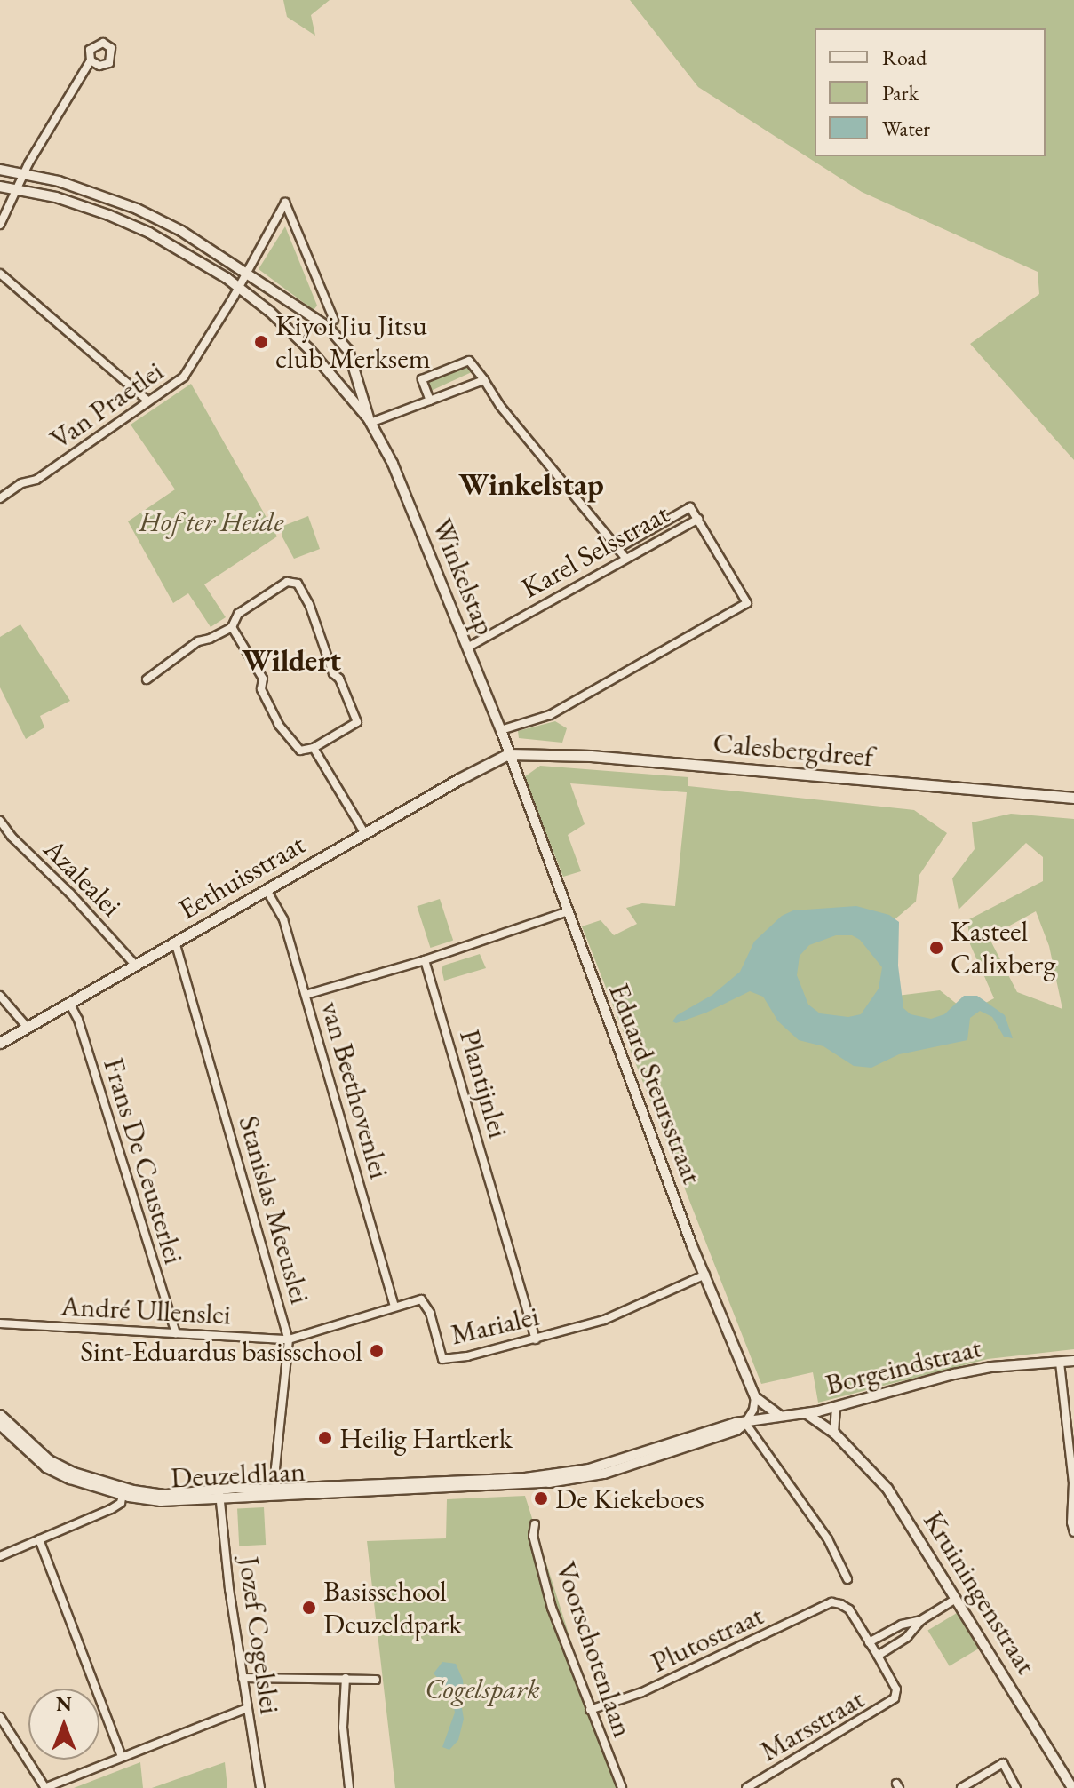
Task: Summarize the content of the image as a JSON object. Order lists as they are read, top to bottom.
{
  "streets": {
    "main road": ["Calesbergdreef", "Eethuisstraat"],
    "street": [
      "Van Praetlei",
      "Karel Selsstraat",
      "Winkelstap",
      "Azalealei",
      "Plantijnlei",
      "Eduard Steursstraat",
      "van Beethovenlei",
      "Frans De Ceusterlei",
      "Stanislas Meeuslei",
      "André Ullenslei",
      "Marialei",
      "Borgeindstraat",
      "Deuzeldlaan",
      "Kruiningenstraat",
      "Jozef Cogelslei",
      "Plutostraat",
      "Voorschotenlaan",
      "Marsstraat"
    ]
  },
  "crossings": [
    ["Van Praetlei", "Winkelstap"],
    ["Karel Selsstraat", "Winkelstap"],
    ["Winkelstap", "Calesbergdreef"],
    ["Winkelstap", "Eethuisstraat"],
    ["Winkelstap", "Eduard Steursstraat"],
    ["Calesbergdreef", "Eethuisstraat"],
    ["Calesbergdreef", "Eduard Steursstraat"],
    ["Eethuisstraat", "Azalealei"],
    ["Eethuisstraat", "Eduard Steursstraat"],
    ["Eethuisstraat", "van Beethovenlei"],
    ["Eethuisstraat", "Frans De Ceusterlei"],
    ["Eethuisstraat", "Stanislas Meeuslei"],
    ["Plantijnlei", "Marialei"],
    ["Eduard Steursstraat", "Marialei"],
    ["van Beethovenlei", "Marialei"],
    ["Frans De Ceusterlei", "André Ullenslei"],
    ["Stanislas Meeuslei", "André Ullenslei"],
    ["Stanislas Meeuslei", "Marialei"],
    ["Stanislas Meeuslei", "Deuzeldlaan"],
    ["André Ullenslei", "Marialei"],
    ["Borgeindstraat", "Deuzeldlaan"],
    ["Borgeindstraat", "Kruiningenstraat"],
    ["Deuzeldlaan", "Jozef Cogelslei"],
    ["Kruiningenstraat", "Marsstraat"],
    ["Plutostraat", "Voorschotenlaan"],
    ["Plutostraat", "Marsstraat"]
  ],
  "districts": ["Winkelstap", "Wildert"],
  "parks": ["Hof ter Heide", "Cogelspark"],
  "places": [
    "Kiyoi Jiu Jitsu club Merksem",
    "Kasteel Calixberg",
    "Sint-Eduardus basisschool",
    "Heilig Hartkerk",
    "De Kiekeboes",
    "Basisschool Deuzeldpark"
  ],
  "legend": ["Road", "Park", "Water"],
  "north": "top"
}
